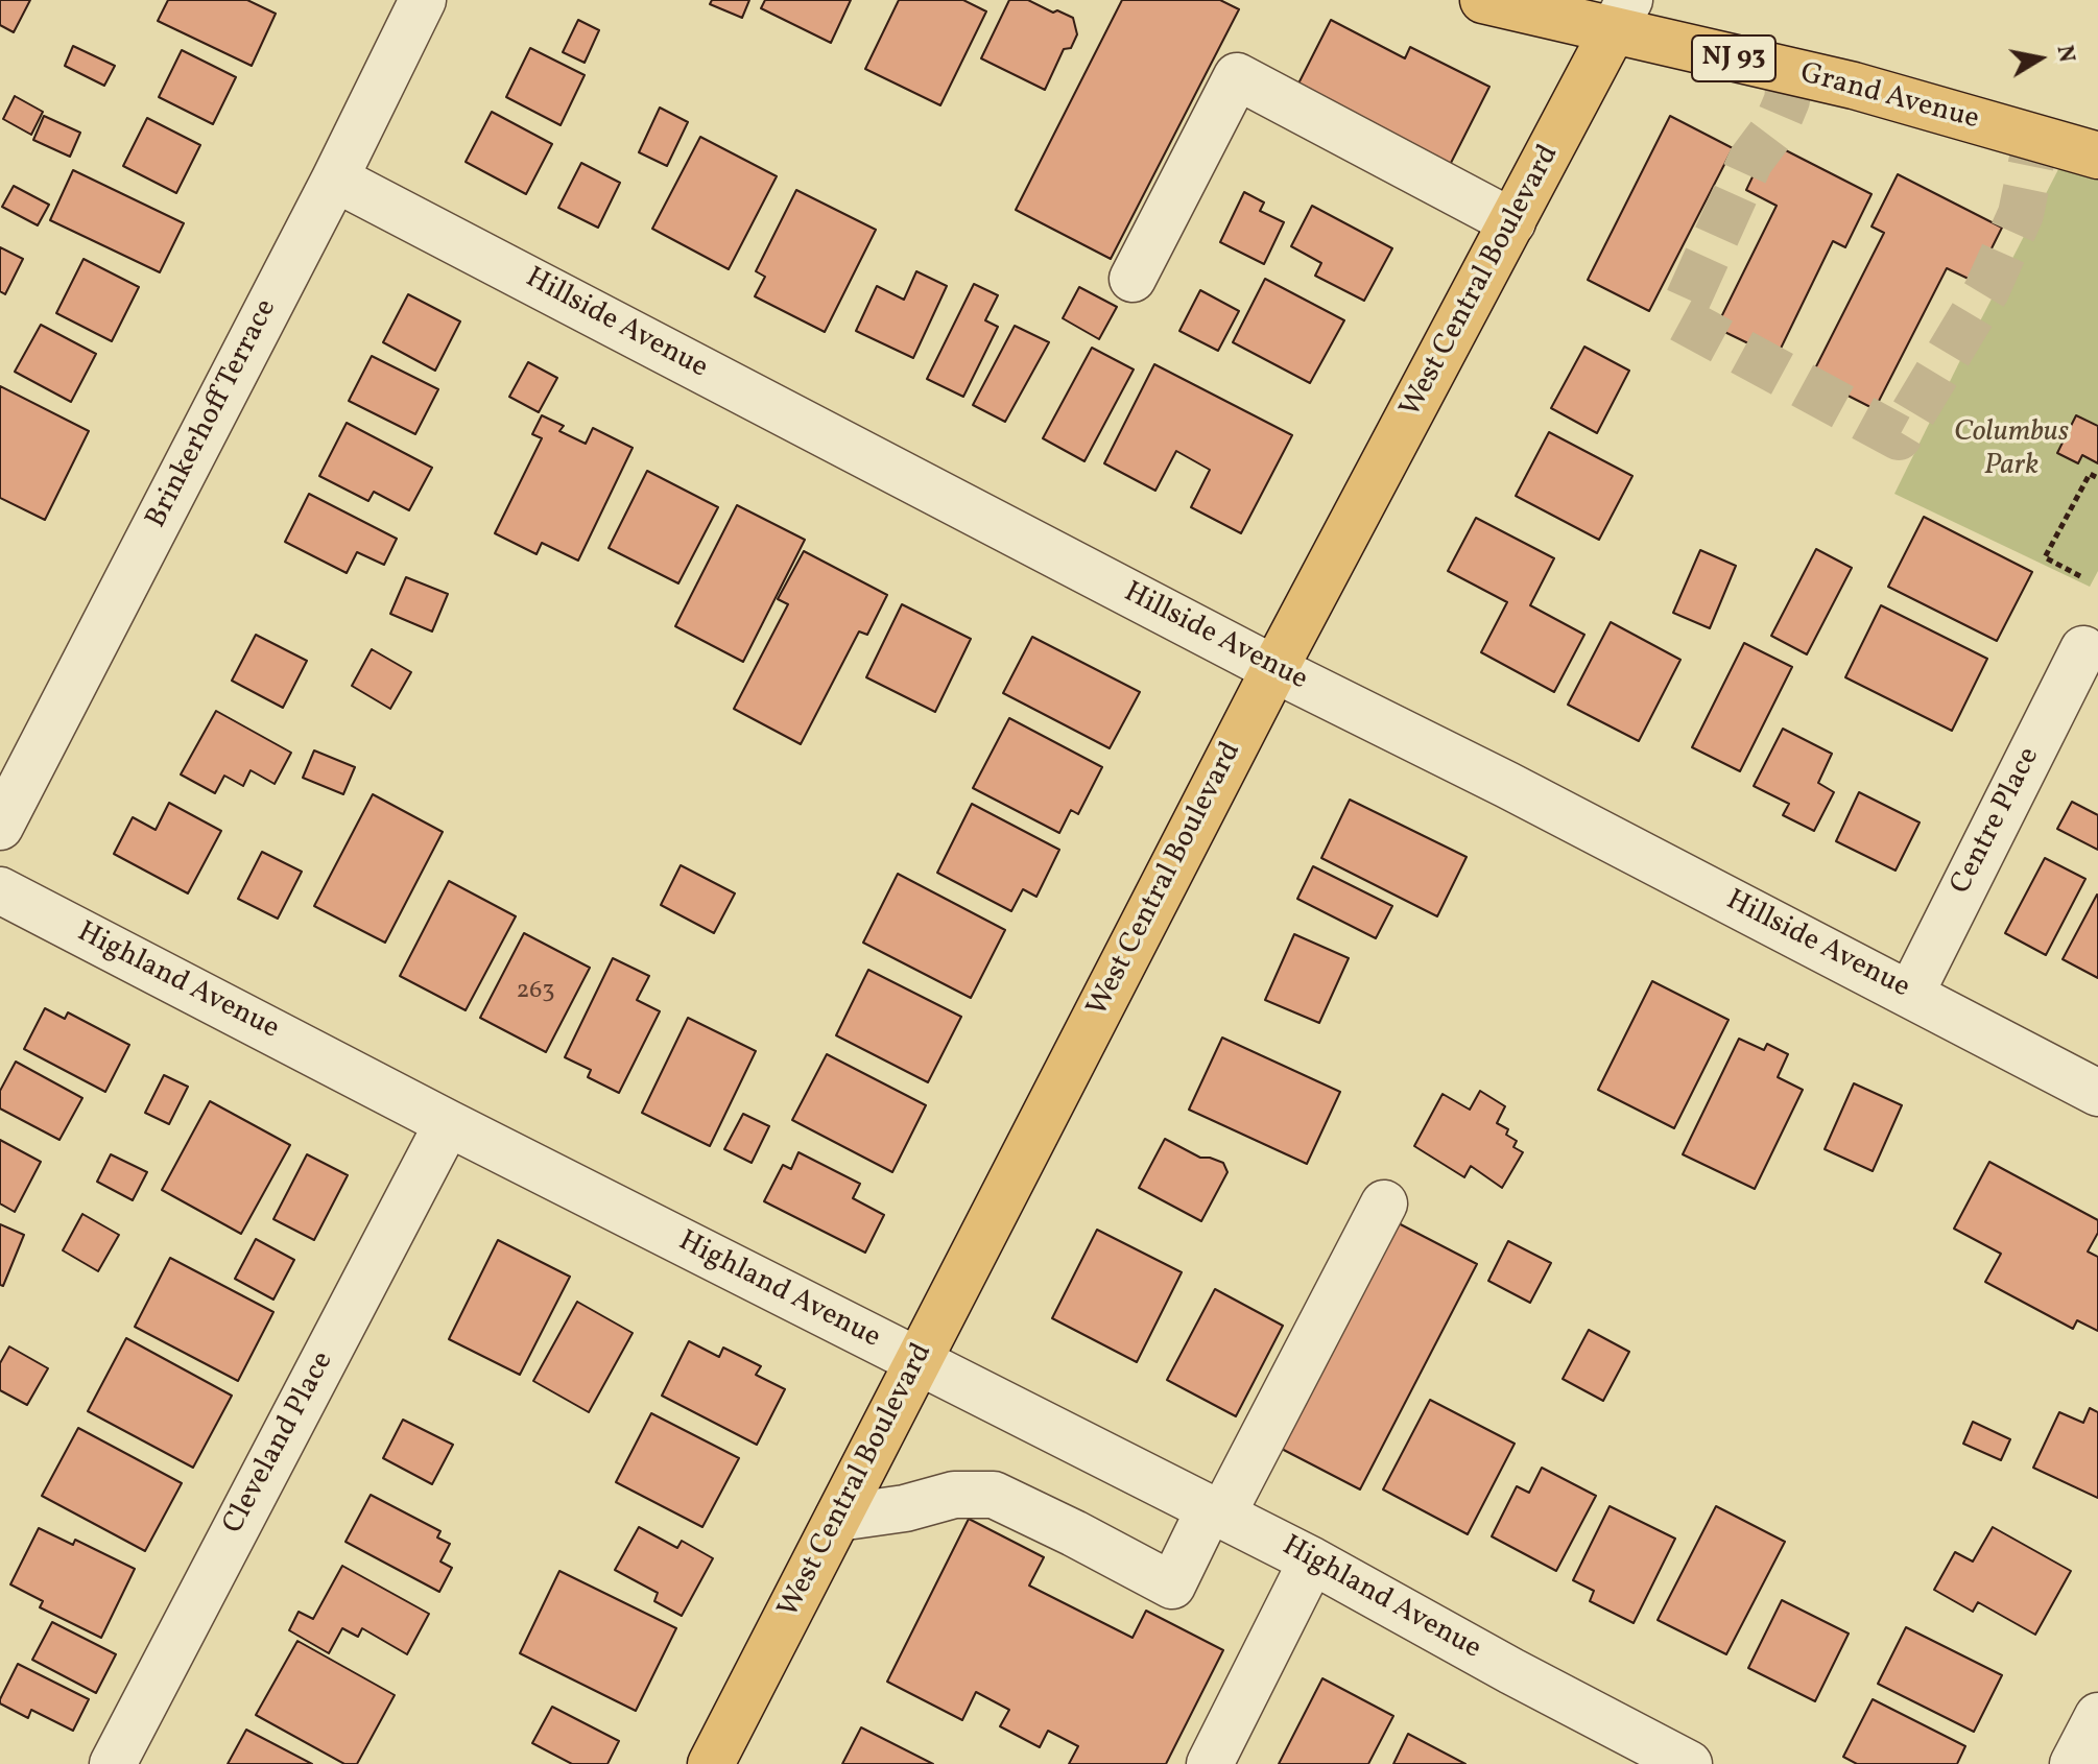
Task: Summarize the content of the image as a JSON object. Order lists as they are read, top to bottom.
{
  "streets": {
    "main road": ["NJ 93", "Grand Avenue", "West Central Boulevard"],
    "street": [
      "Hillside Avenue",
      "Brinkerhoff Terrace",
      "Centre Place",
      "Highland Avenue",
      "Cleveland Place"
    ]
  },
  "crossings": [
    ["Grand Avenue", "West Central Boulevard"],
    ["West Central Boulevard", "Hillside Avenue"],
    ["West Central Boulevard", "Highland Avenue"],
    ["Hillside Avenue", "Brinkerhoff Terrace"],
    ["Hillside Avenue", "Centre Place"],
    ["Highland Avenue", "Cleveland Place"]
  ],
  "parks": ["Columbus Park"],
  "house_numbers": ["263"],
  "north": "right"
}
